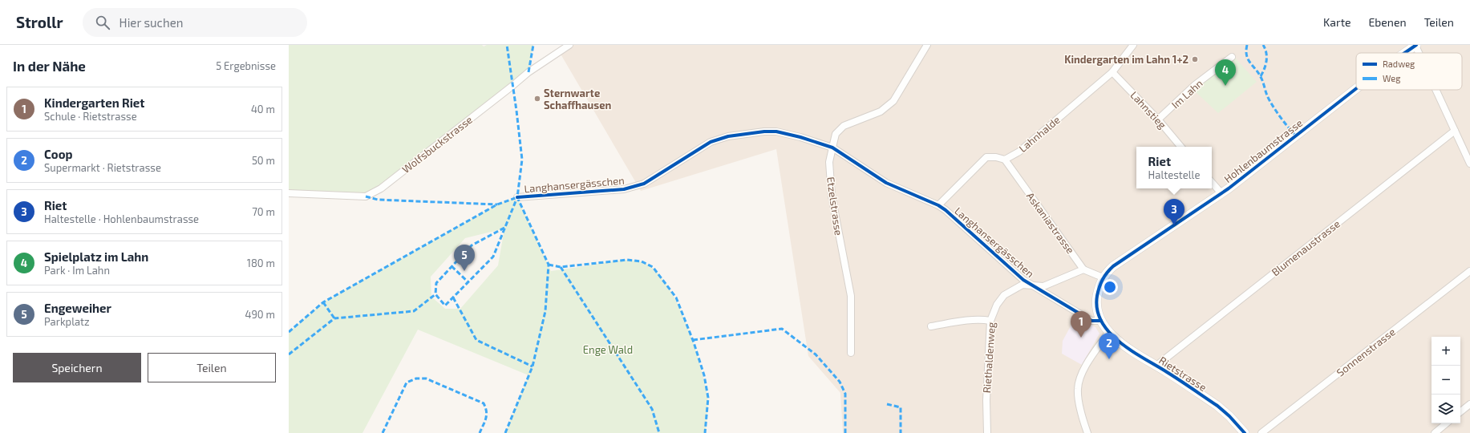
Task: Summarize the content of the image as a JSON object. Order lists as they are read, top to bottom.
{
  "streets": {
    "street": [
      "Im Lahn",
      "Lahnstieg",
      "Lahnhalde",
      "Wolfsbuckstrasse",
      "Hohlenbaumstrasse",
      "Langhansergässchen",
      "Etzelstrasse",
      "Askaniastrasse",
      "Blumenaustrasse",
      "Sonnenstrasse",
      "Riethaldenweg",
      "Rietstrasse"
    ]
  },
  "crossings": [
    ["Im Lahn", "Lahnstieg"],
    ["Lahnstieg", "Lahnhalde"],
    ["Lahnhalde", "Askaniastrasse"],
    ["Hohlenbaumstrasse", "Rietstrasse"],
    ["Langhansergässchen", "Etzelstrasse"],
    ["Langhansergässchen", "Riethaldenweg"],
    ["Askaniastrasse", "Riethaldenweg"],
    ["Blumenaustrasse", "Rietstrasse"]
  ],
  "parks": ["Enge Wald"],
  "places": ["Kindergarten im Lahn 1+2", "Sternwarte Schaffhausen"],
  "legend": ["Radweg", "Weg"],
  "page": {
    "header": "Strollr",
    "search": "Hier suchen",
    "nav": ["Karte", "Ebenen", "Teilen"],
    "heading": ["In der Nähe", "5 Ergebnisse"],
    "pins": [
      "4",
      "3",
      "5",
      "1",
      "2"
    ],
    "list": [
      {
        "mark": "1",
        "name": "Kindergarten Riet",
        "note": "Schule · Rietstrasse",
        "value": "40 m"
      },
      {
        "mark": "2",
        "name": "Coop",
        "note": "Supermarkt · Rietstrasse",
        "value": "50 m"
      },
      {
        "mark": "3",
        "name": "Riet",
        "note": "Haltestelle · Hohlenbaumstrasse",
        "value": "70 m"
      },
      {
        "mark": "4",
        "name": "Spielplatz im Lahn",
        "note": "Park · Im Lahn",
        "value": "180 m"
      },
      {
        "mark": "5",
        "name": "Engeweiher",
        "note": "Parkplatz",
        "value": "490 m"
      }
    ],
    "popup": ["Riet", "Haltestelle"],
    "map_buttons": ["+", "−"],
    "buttons": ["Speichern", "Teilen"]
  }
}
